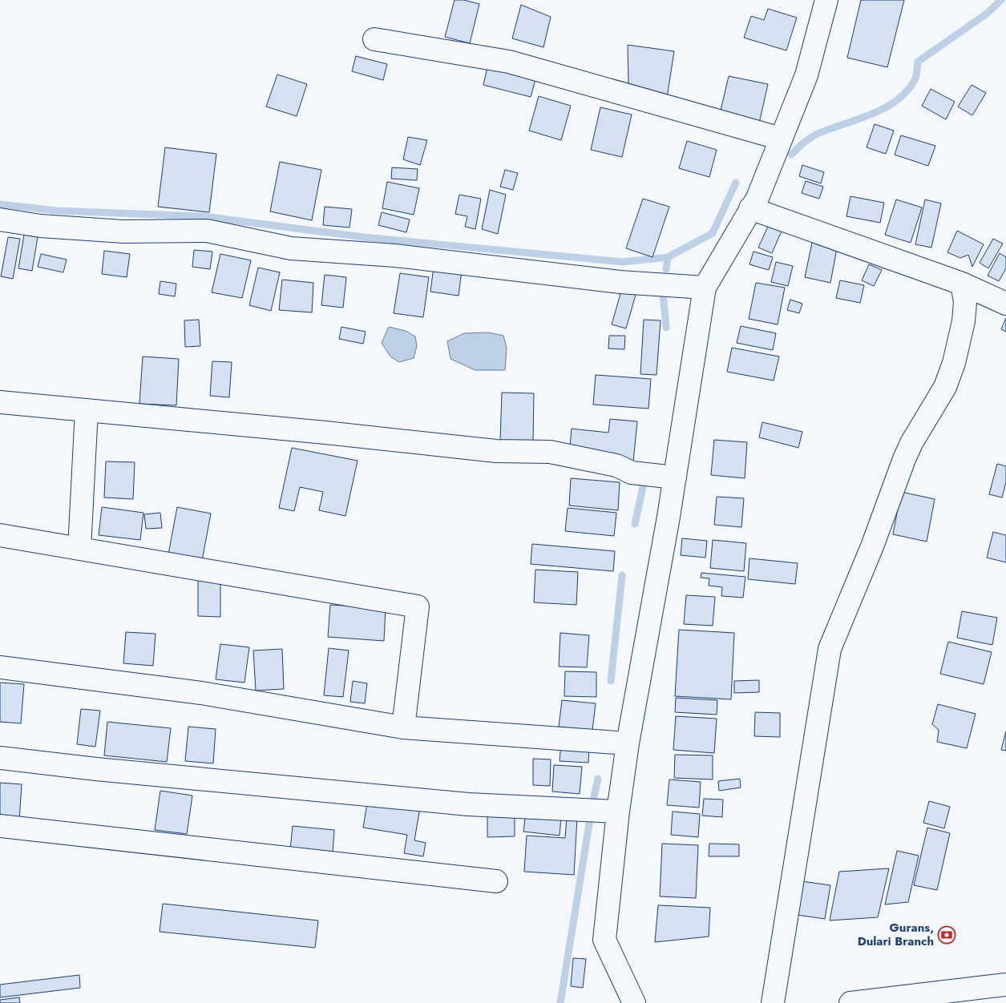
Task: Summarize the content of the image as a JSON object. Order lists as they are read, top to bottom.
{
  "places": {
    "bank": ["Gurans, Dulari Branch"]
  }
}
